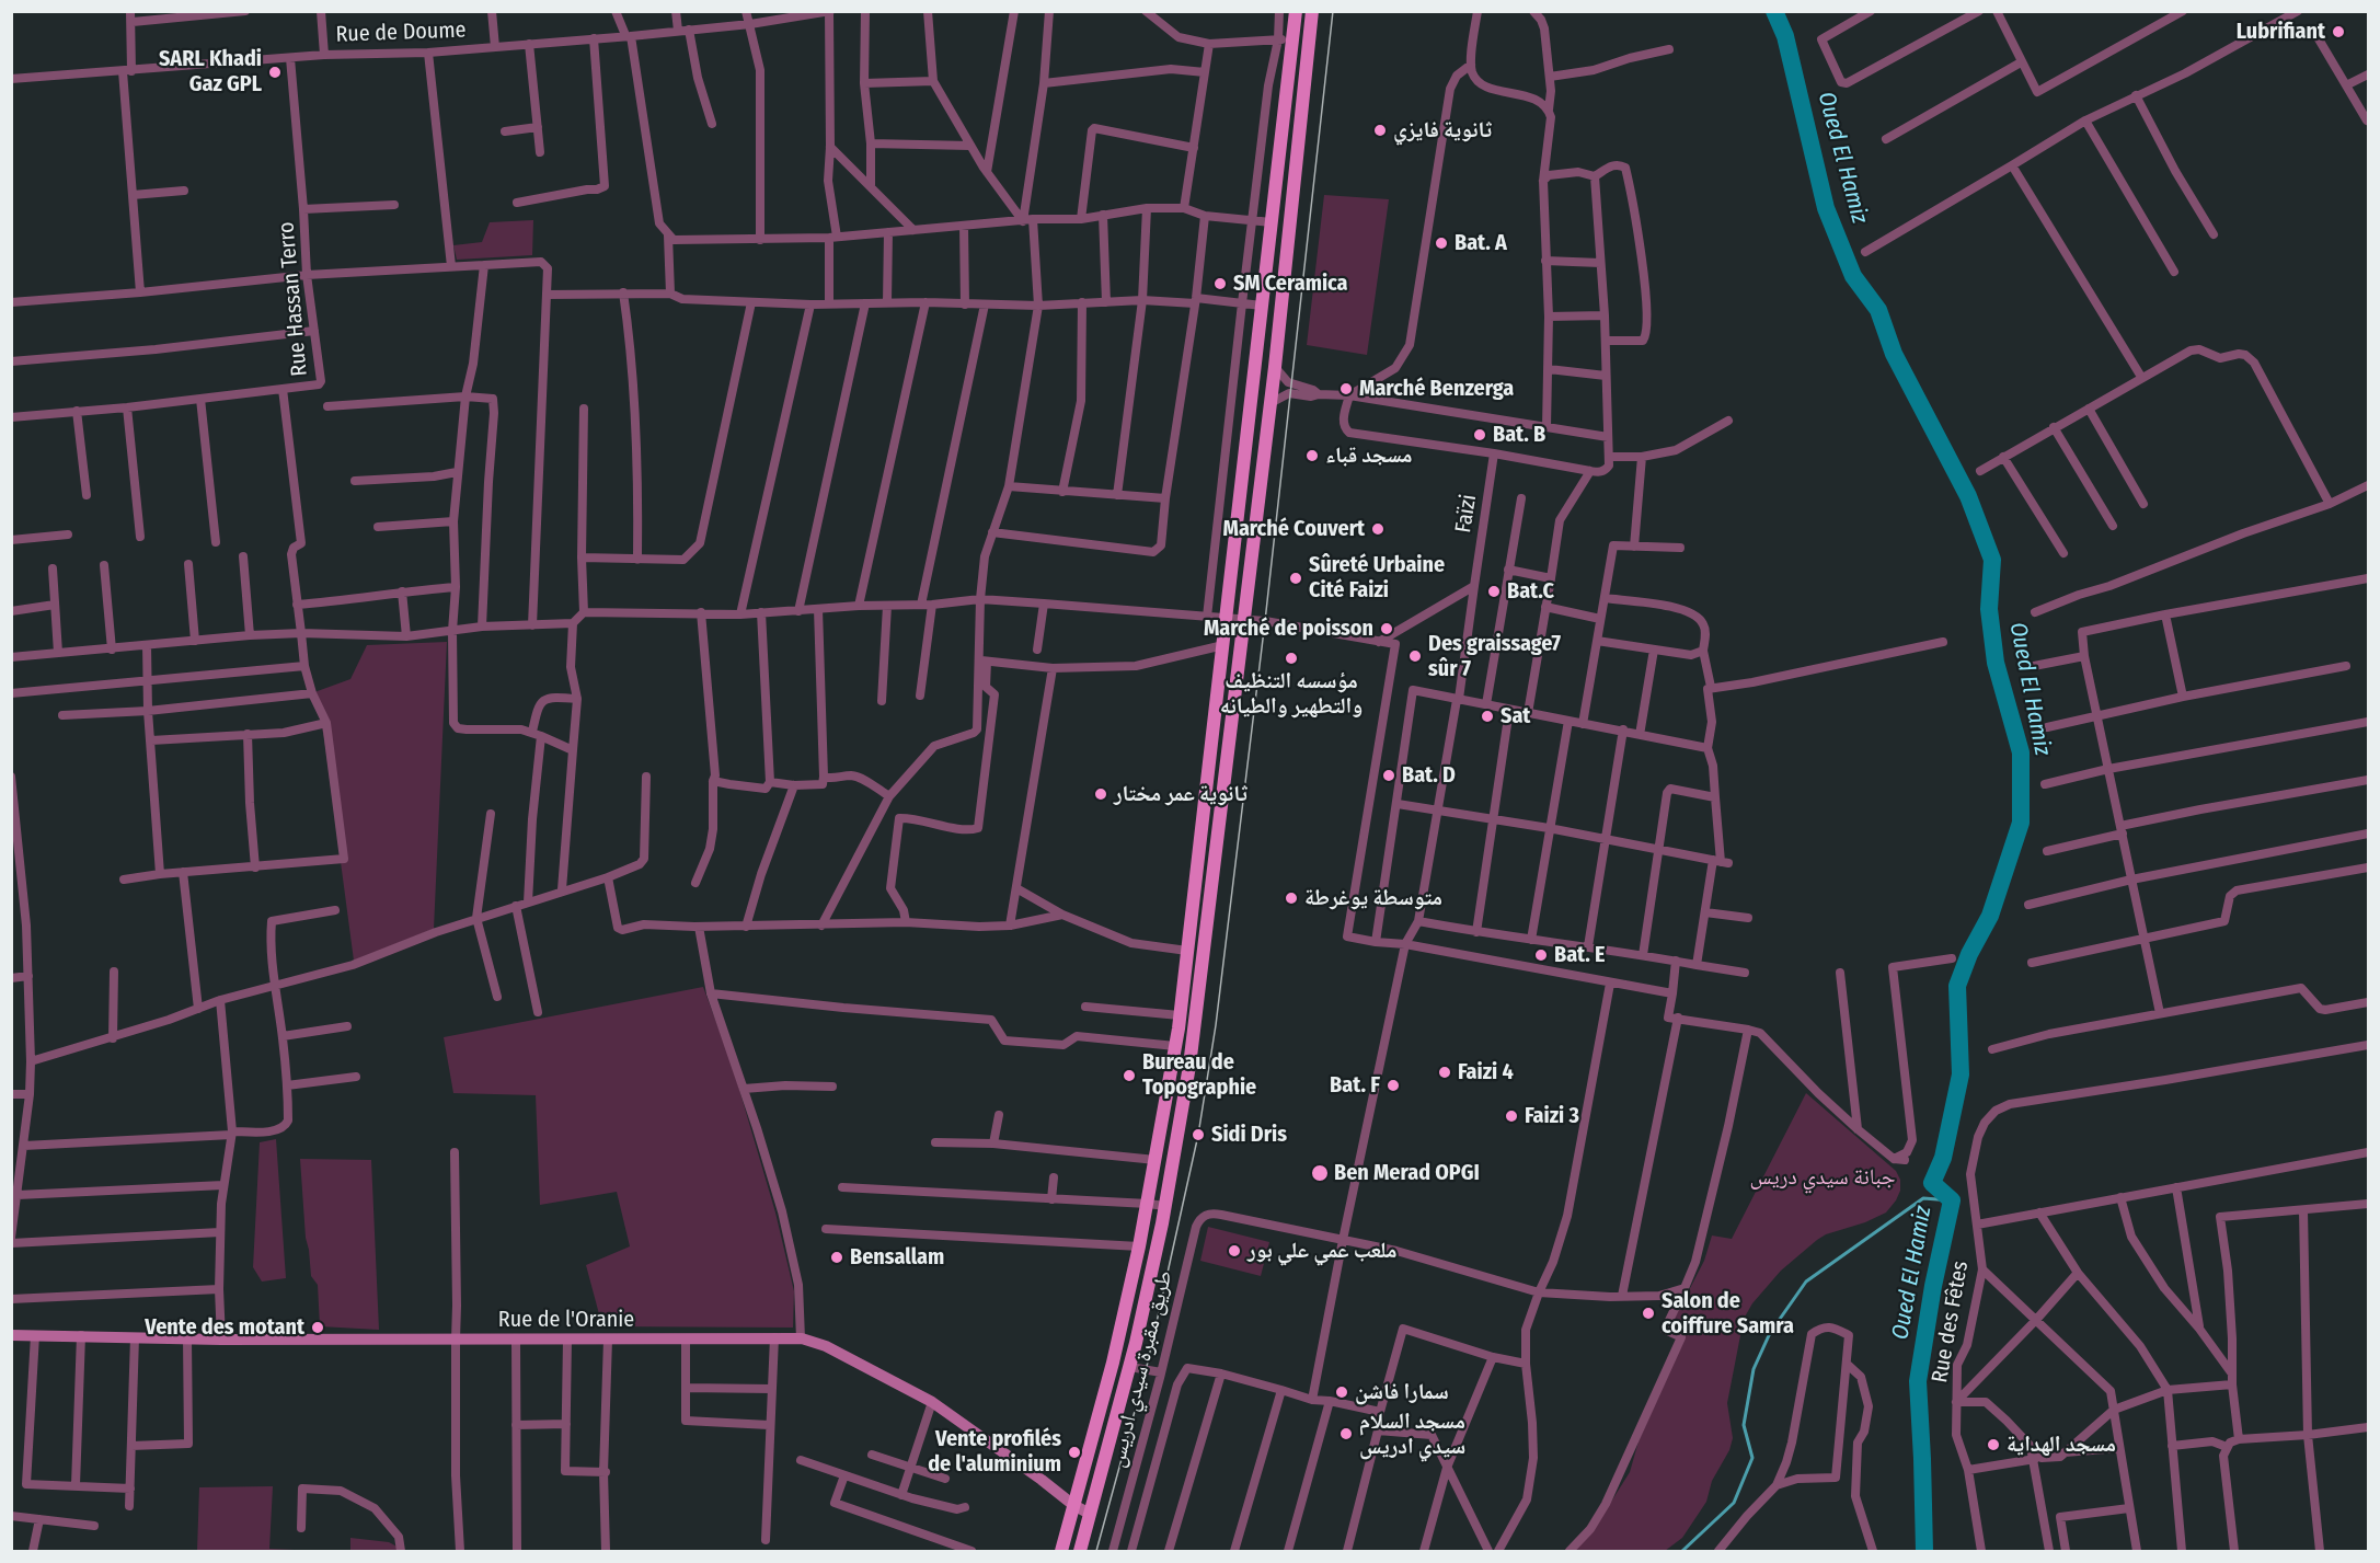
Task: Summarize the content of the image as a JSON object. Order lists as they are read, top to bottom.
{
  "streets": {
    "street": [
      "Rue de Doume",
      "Rue Hassan Terro",
      "Faïzi",
      "Rue de l'Oranie",
      "Rue des Fêtes",
      "طريق مقبرة سيدي ادريس"
    ]
  },
  "crossings": [
    ["Rue de Doume", "Rue Hassan Terro"]
  ],
  "water": ["Oued El Hamiz"],
  "parks": ["جبانة سيدي دريس"],
  "places": [
    "Lubrifiant",
    "SARL Khadi Gaz GPL",
    "ثانوية فايزي",
    "Bat. A",
    "SM Ceramica",
    "Marché Benzerga",
    "Bat. B",
    "مسجد قباء",
    "Marché Couvert",
    "Sûreté Urbaine Cité Faizi",
    "Bat.C",
    "Marché de poisson",
    "Des graissage7 sûr 7",
    "مؤسسه التنظيف والتطهير والطيانه",
    "Sat",
    "Bat. D",
    "ثانوية عمر مختار",
    "متوسطة يوغرطة",
    "Bat. E",
    "Faizi 4",
    "Bureau de Topographie",
    "Bat. F",
    "Faizi 3",
    "Sidi Dris",
    "Ben Merad OPGI",
    "ملعب عمي علي بور",
    "Bensallam",
    "Salon de coiffure Samra",
    "Vente des motant",
    "سمارا فاشن",
    "مسجد السلام سيدي ادريس",
    "مسجد الهداية",
    "Vente profilés de l'aluminium"
  ]
}
